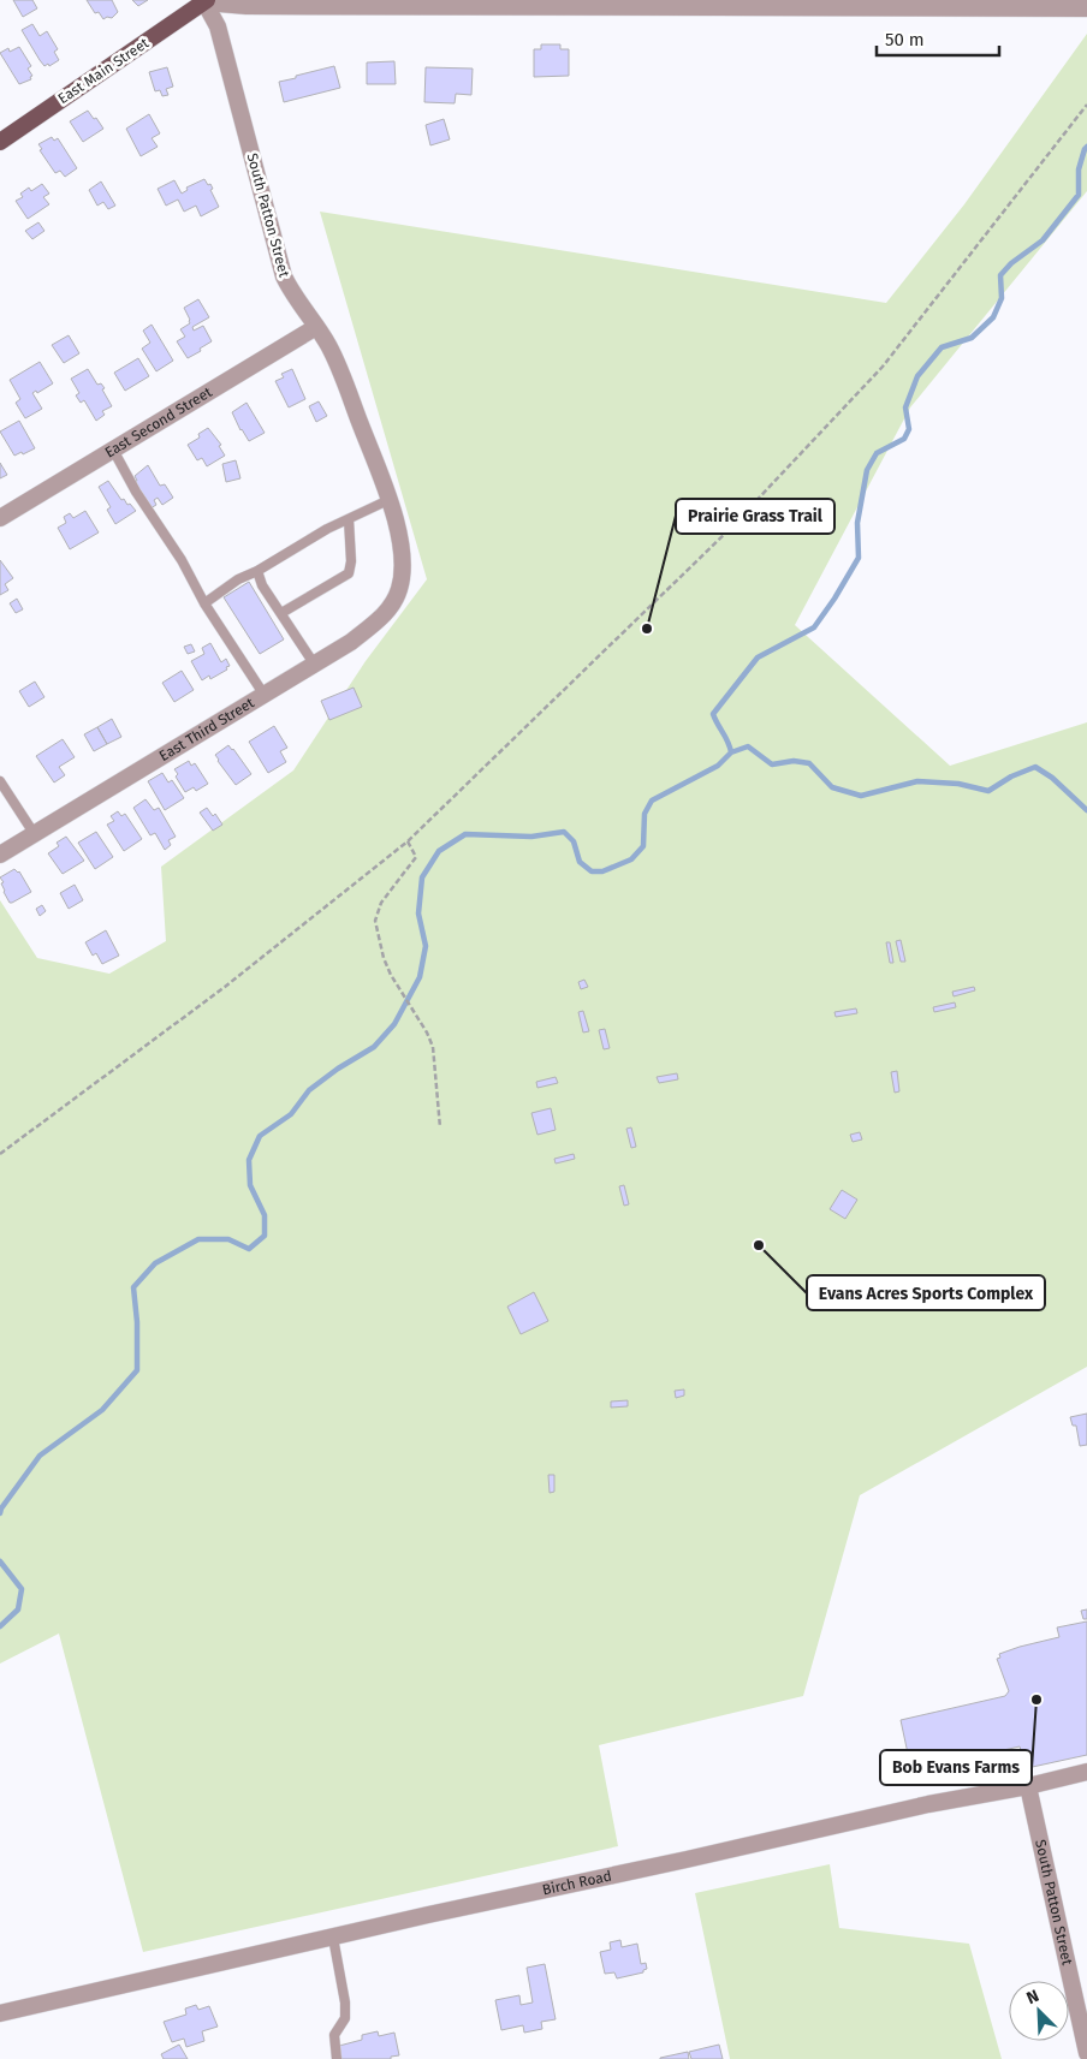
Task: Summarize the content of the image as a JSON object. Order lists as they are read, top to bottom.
{
  "streets": {
    "main road": ["East Main Street"],
    "street": [
      "South Patton Street",
      "East Second Street",
      "East Third Street",
      "Birch Road"
    ]
  },
  "crossings": [
    ["East Main Street", "South Patton Street"],
    ["South Patton Street", "East Second Street"],
    ["South Patton Street", "East Third Street"],
    ["South Patton Street", "Birch Road"]
  ],
  "places": ["Prairie Grass Trail", "Evans Acres Sports Complex", "Bob Evans Farms"],
  "scale_bar": "50 m",
  "north": "top left"
}
